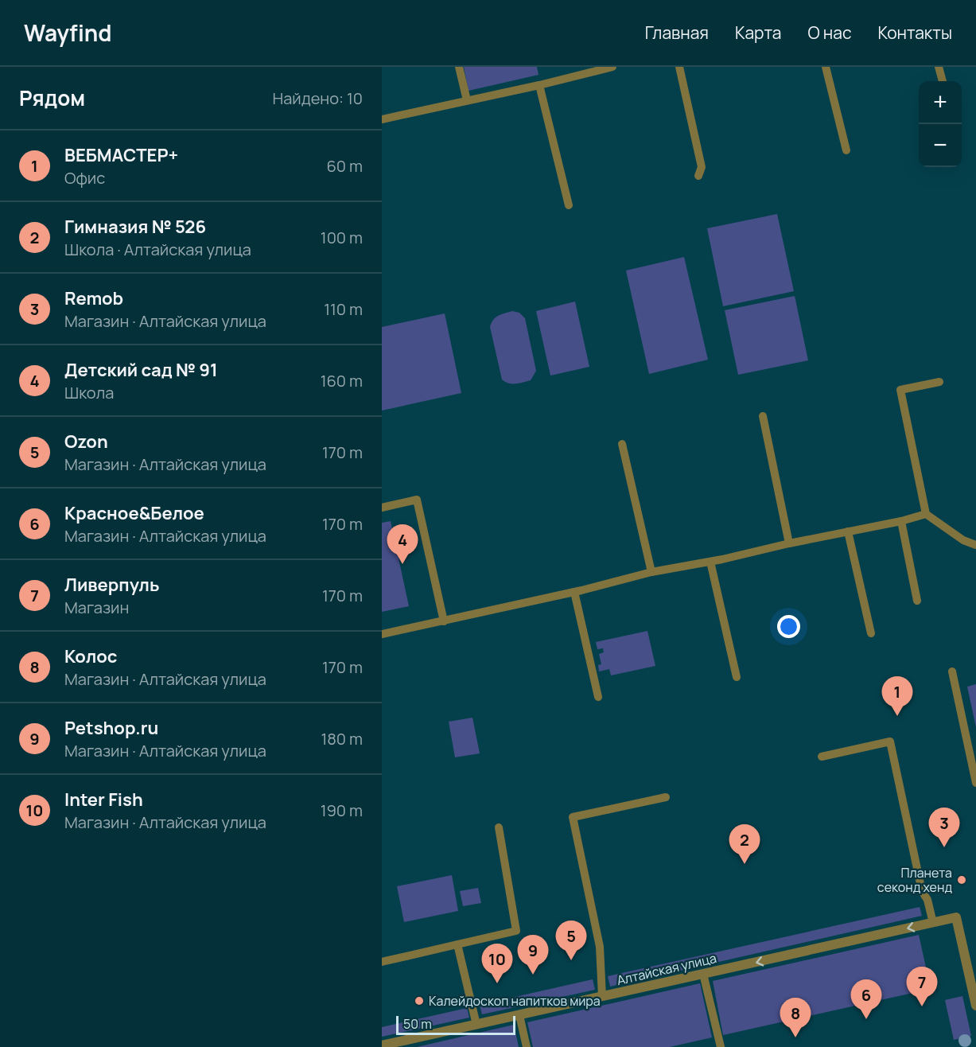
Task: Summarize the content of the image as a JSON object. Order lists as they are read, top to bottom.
{
  "streets": {
    "street": ["Алтайская улица"]
  },
  "places": ["Планета секонд хенд", "Калейдоскоп напитков мира"],
  "scale_bar": "50 m",
  "page": {
    "header": "Wayfind",
    "nav": [
      "Главная",
      "Карта",
      "О нас",
      "Контакты"
    ],
    "heading": ["Рядом", "Найдено: 10"],
    "map_buttons": ["+", "−"],
    "list": [
      {
        "mark": "1",
        "name": "ВЕБМАСТЕР+",
        "note": "Офис",
        "value": "60 m"
      },
      {
        "mark": "2",
        "name": "Гимназия № 526",
        "note": "Школа · Алтайская улица",
        "value": "100 m"
      },
      {
        "mark": "3",
        "name": "Remob",
        "note": "Магазин · Алтайская улица",
        "value": "110 m"
      },
      {
        "mark": "4",
        "name": "Детский сад № 91",
        "note": "Школа",
        "value": "160 m"
      },
      {
        "mark": "5",
        "name": "Ozon",
        "note": "Магазин · Алтайская улица",
        "value": "170 m"
      },
      {
        "mark": "6",
        "name": "Красное&Белое",
        "note": "Магазин · Алтайская улица",
        "value": "170 m"
      },
      {
        "mark": "7",
        "name": "Ливерпуль",
        "note": "Магазин",
        "value": "170 m"
      },
      {
        "mark": "8",
        "name": "Колос",
        "note": "Магазин · Алтайская улица",
        "value": "170 m"
      },
      {
        "mark": "9",
        "name": "Petshop.ru",
        "note": "Магазин · Алтайская улица",
        "value": "180 m"
      },
      {
        "mark": "10",
        "name": "Inter Fish",
        "note": "Магазин · Алтайская улица",
        "value": "190 m"
      }
    ],
    "pins": [
      "4",
      "1",
      "3",
      "2",
      "5",
      "9",
      "10",
      "7",
      "6",
      "8"
    ],
    "scale": "50 m"
  }
}
